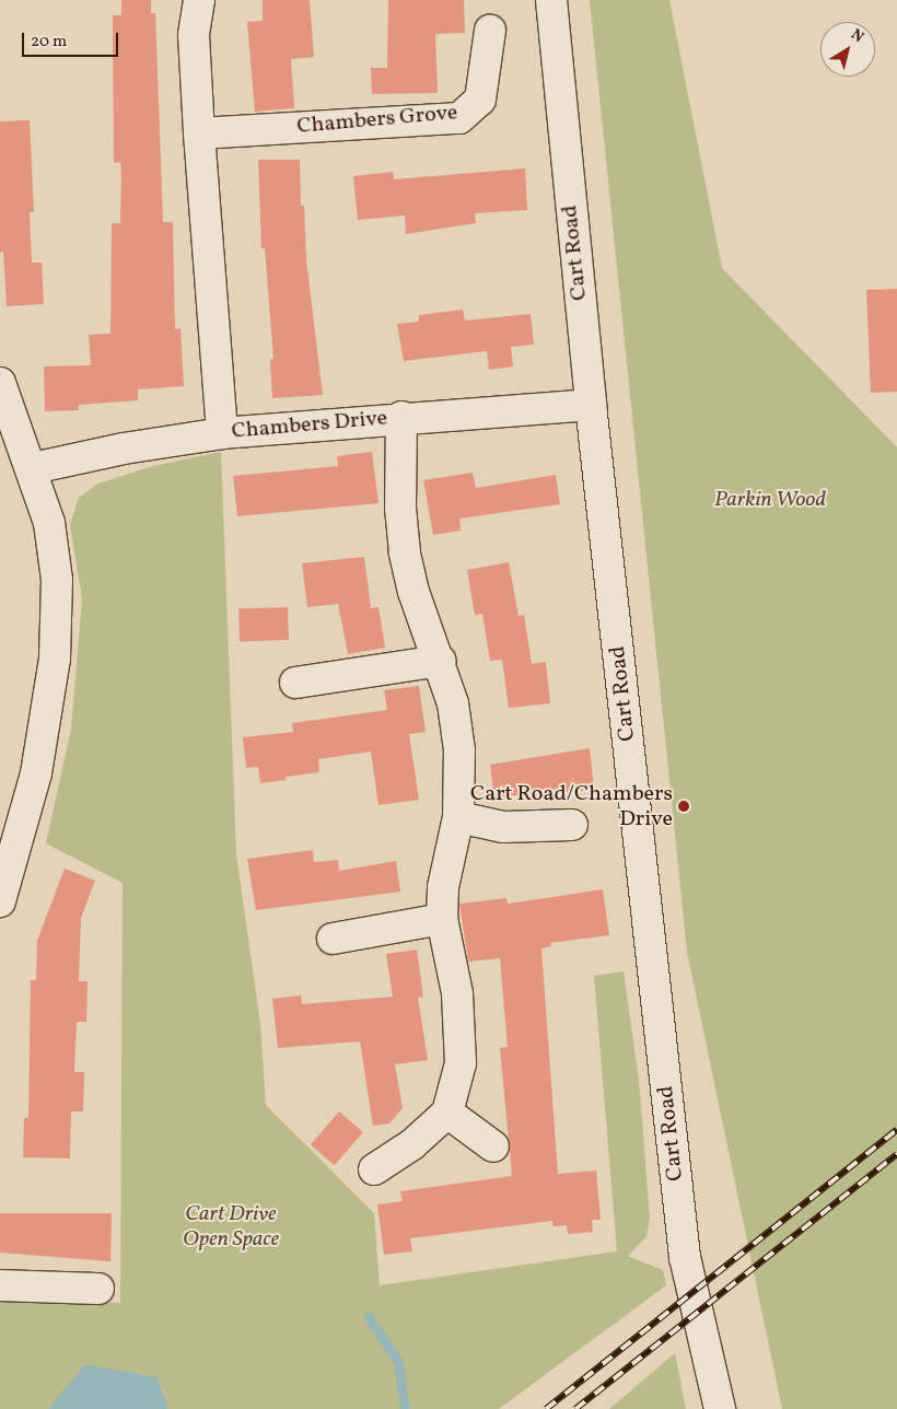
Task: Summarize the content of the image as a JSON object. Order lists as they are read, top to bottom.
{
  "streets": {
    "street": ["Chambers Grove", "Cart Road", "Chambers Drive"]
  },
  "crossings": [
    ["Cart Road", "Chambers Drive"]
  ],
  "parks": ["Parkin Wood", "Cart Drive Open Space"],
  "places": ["Cart Road/Chambers Drive"],
  "scale_bar": "20 m",
  "north": "top right"
}
